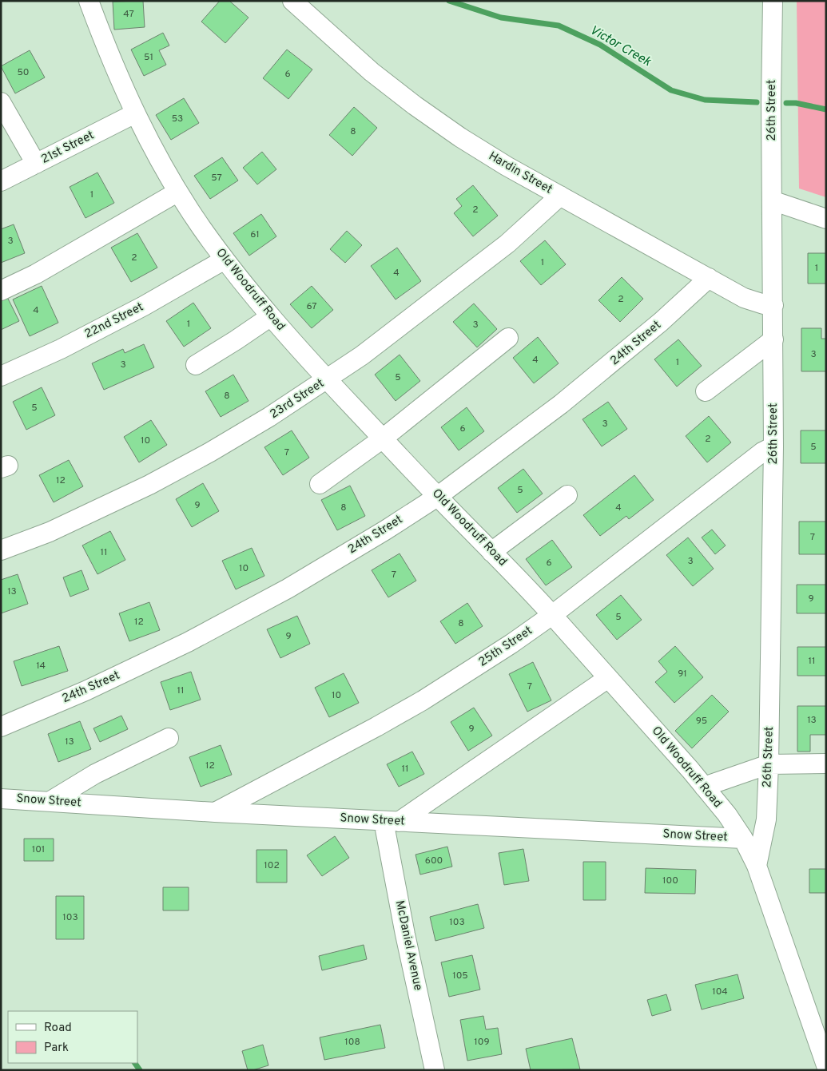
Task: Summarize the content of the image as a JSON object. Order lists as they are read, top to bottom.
{
  "streets": {
    "street": [
      "26th Street",
      "21st Street",
      "Hardin Street",
      "Old Woodruff Road",
      "22nd Street",
      "24th Street",
      "23rd Street",
      "25th Street",
      "Snow Street",
      "McDaniel Avenue"
    ]
  },
  "crossings": [
    ["26th Street", "Hardin Street"],
    ["26th Street", "Old Woodruff Road"],
    ["26th Street", "25th Street"],
    ["21st Street", "Old Woodruff Road"],
    ["Hardin Street", "24th Street"],
    ["Hardin Street", "23rd Street"],
    ["Old Woodruff Road", "22nd Street"],
    ["Old Woodruff Road", "24th Street"],
    ["Old Woodruff Road", "23rd Street"],
    ["Old Woodruff Road", "25th Street"],
    ["Old Woodruff Road", "Snow Street"],
    ["25th Street", "Snow Street"],
    ["Snow Street", "McDaniel Avenue"]
  ],
  "water": ["Victor Creek"],
  "house_numbers": [
    "47",
    "51",
    "50",
    "6",
    "53",
    "8",
    "57",
    "1",
    "2",
    "61",
    "3",
    "2",
    "1",
    "1",
    "4",
    "2",
    "67",
    "4",
    "1",
    "3",
    "3",
    "4",
    "1",
    "3",
    "5",
    "8",
    "5",
    "3",
    "6",
    "2",
    "10",
    "5",
    "7",
    "12",
    "5",
    "9",
    "8",
    "4",
    "7",
    "11",
    "3",
    "6",
    "10",
    "7",
    "13",
    "9",
    "5",
    "12",
    "8",
    "9",
    "11",
    "14",
    "91",
    "7",
    "11",
    "10",
    "13",
    "95",
    "9",
    "13",
    "12",
    "11",
    "101",
    "600",
    "102",
    "100",
    "103",
    "103",
    "105",
    "104",
    "108",
    "109"
  ],
  "legend": ["Road", "Park"]
}
